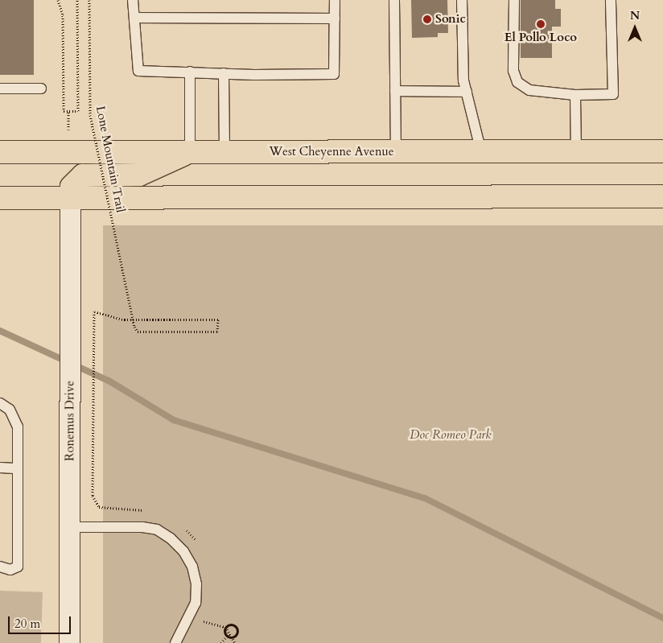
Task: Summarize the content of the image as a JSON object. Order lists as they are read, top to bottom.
{
  "streets": {
    "main road": ["West Cheyenne Avenue"],
    "street": ["Ronemus Drive"],
    "path": ["Lone Mountain Trail"]
  },
  "parks": ["Doc Romeo Park"],
  "places": ["Sonic", "El Pollo Loco"],
  "scale_bar": "20 m",
  "north": "top"
}
